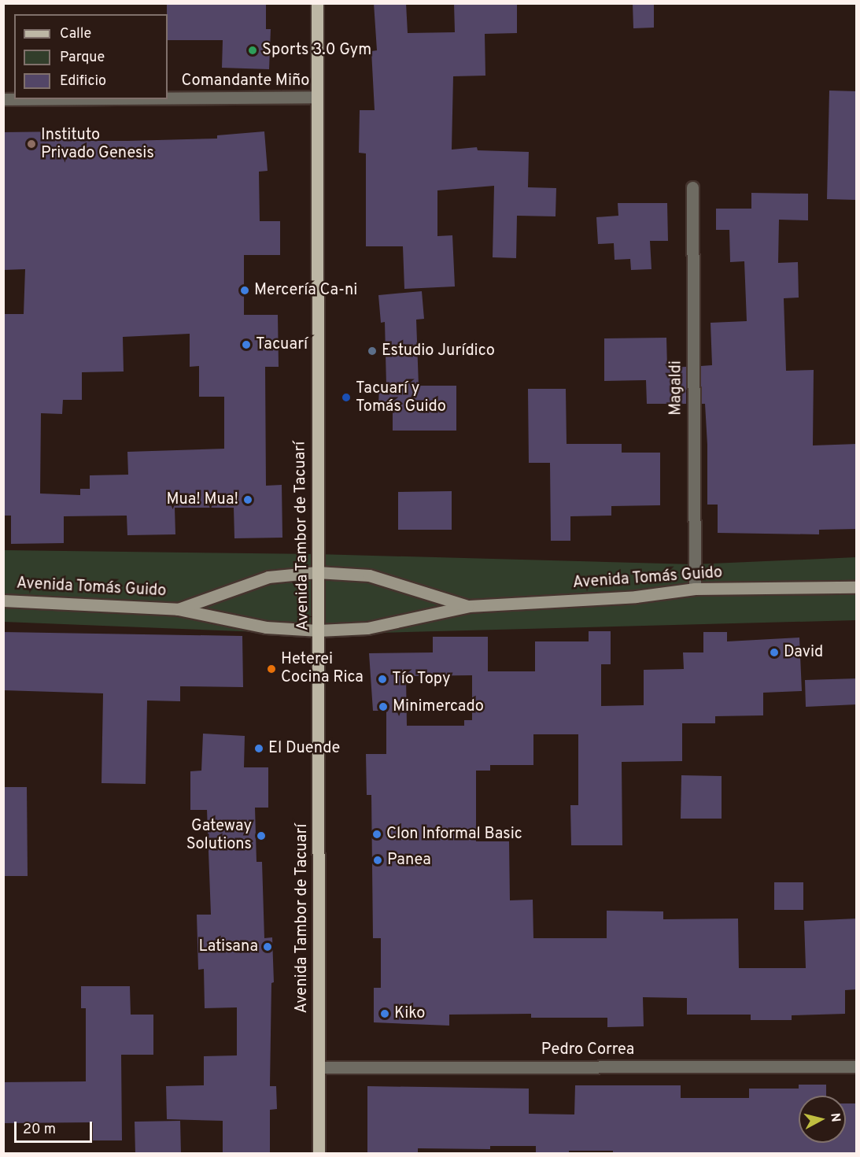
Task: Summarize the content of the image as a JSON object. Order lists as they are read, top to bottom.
{
  "streets": {
    "main road": ["Avenida Tambor de Tacuarí", "Avenida Tomás Guido"],
    "street": ["Comandante Miño", "Magaldi", "Pedro Correa"]
  },
  "crossings": [
    ["Comandante Miño", "Avenida Tambor de Tacuarí"],
    ["Magaldi", "Avenida Tomás Guido"],
    ["Avenida Tambor de Tacuarí", "Avenida Tomás Guido"],
    ["Avenida Tambor de Tacuarí", "Pedro Correa"]
  ],
  "places": [
    "Sports 3.0 Gym",
    "Instituto Privado Genesis",
    "Mercería Ca-ni",
    "Tacuarí",
    "Estudio Jurídico",
    "Tacuarí y Tomás Guido",
    "Mua! Mua!",
    "David",
    "Heterei Cocina Rica",
    "Tío Topy",
    "Minimercado",
    "El Duende",
    "Clon Informal Basic",
    "Gateway Solutions",
    "Panea",
    "Latisana",
    "Kiko"
  ],
  "legend": ["Calle", "Parque", "Edificio"],
  "scale_bar": "20 m",
  "north": "right"
}
